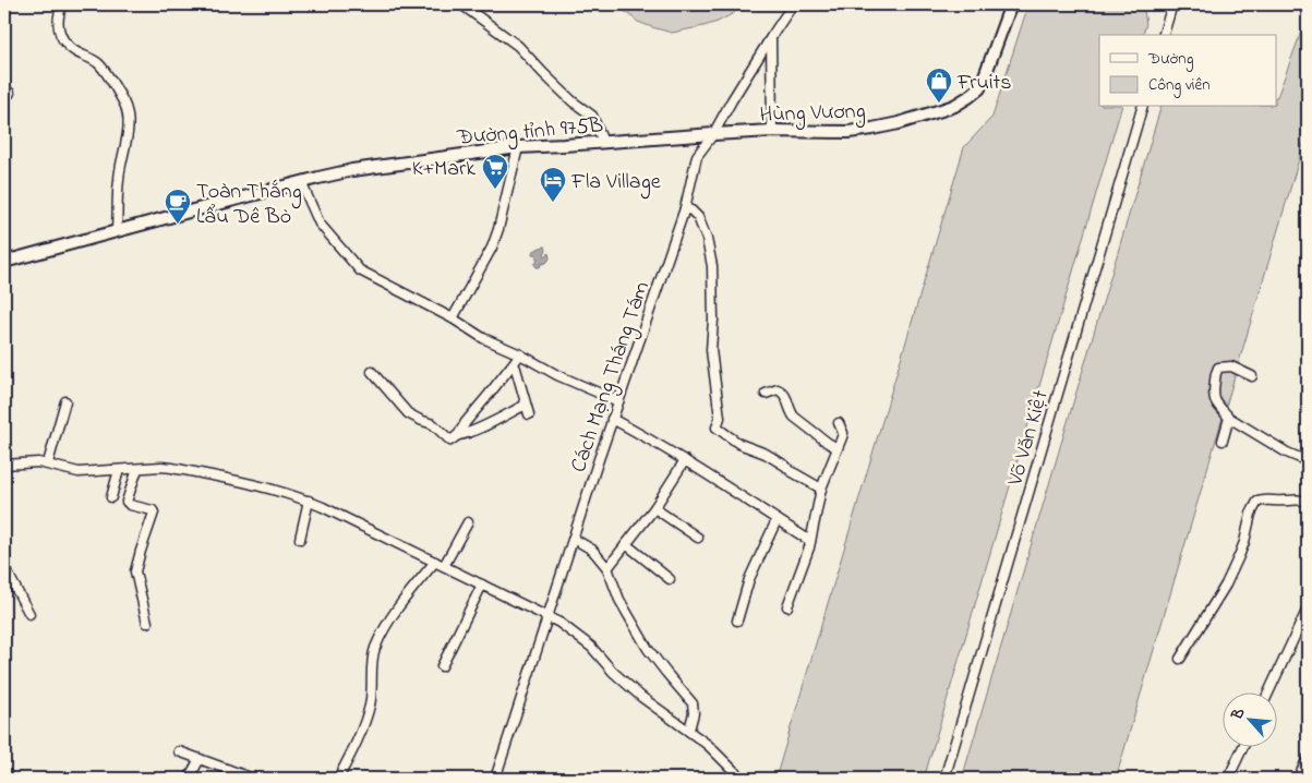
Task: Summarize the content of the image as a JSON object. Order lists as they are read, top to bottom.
{
  "streets": {
    "main road": ["Hùng Vương", "Đường tỉnh 975B"],
    "street": ["Cách Mạng Tháng Tám", "Võ Văn Kiệt"]
  },
  "crossings": [
    ["Hùng Vương", "Đường tỉnh 975B"],
    ["Hùng Vương", "Cách Mạng Tháng Tám"],
    ["Đường tỉnh 975B", "Cách Mạng Tháng Tám"]
  ],
  "places": {
    "shop": ["Fruits"],
    "supermarket": ["K+Mark"],
    "hotel": ["Fla Village"],
    "cafe": ["Toàn Thắng Lẩu Dê Bò"]
  },
  "legend": ["Đường", "Công viên"],
  "north": "top left"
}
